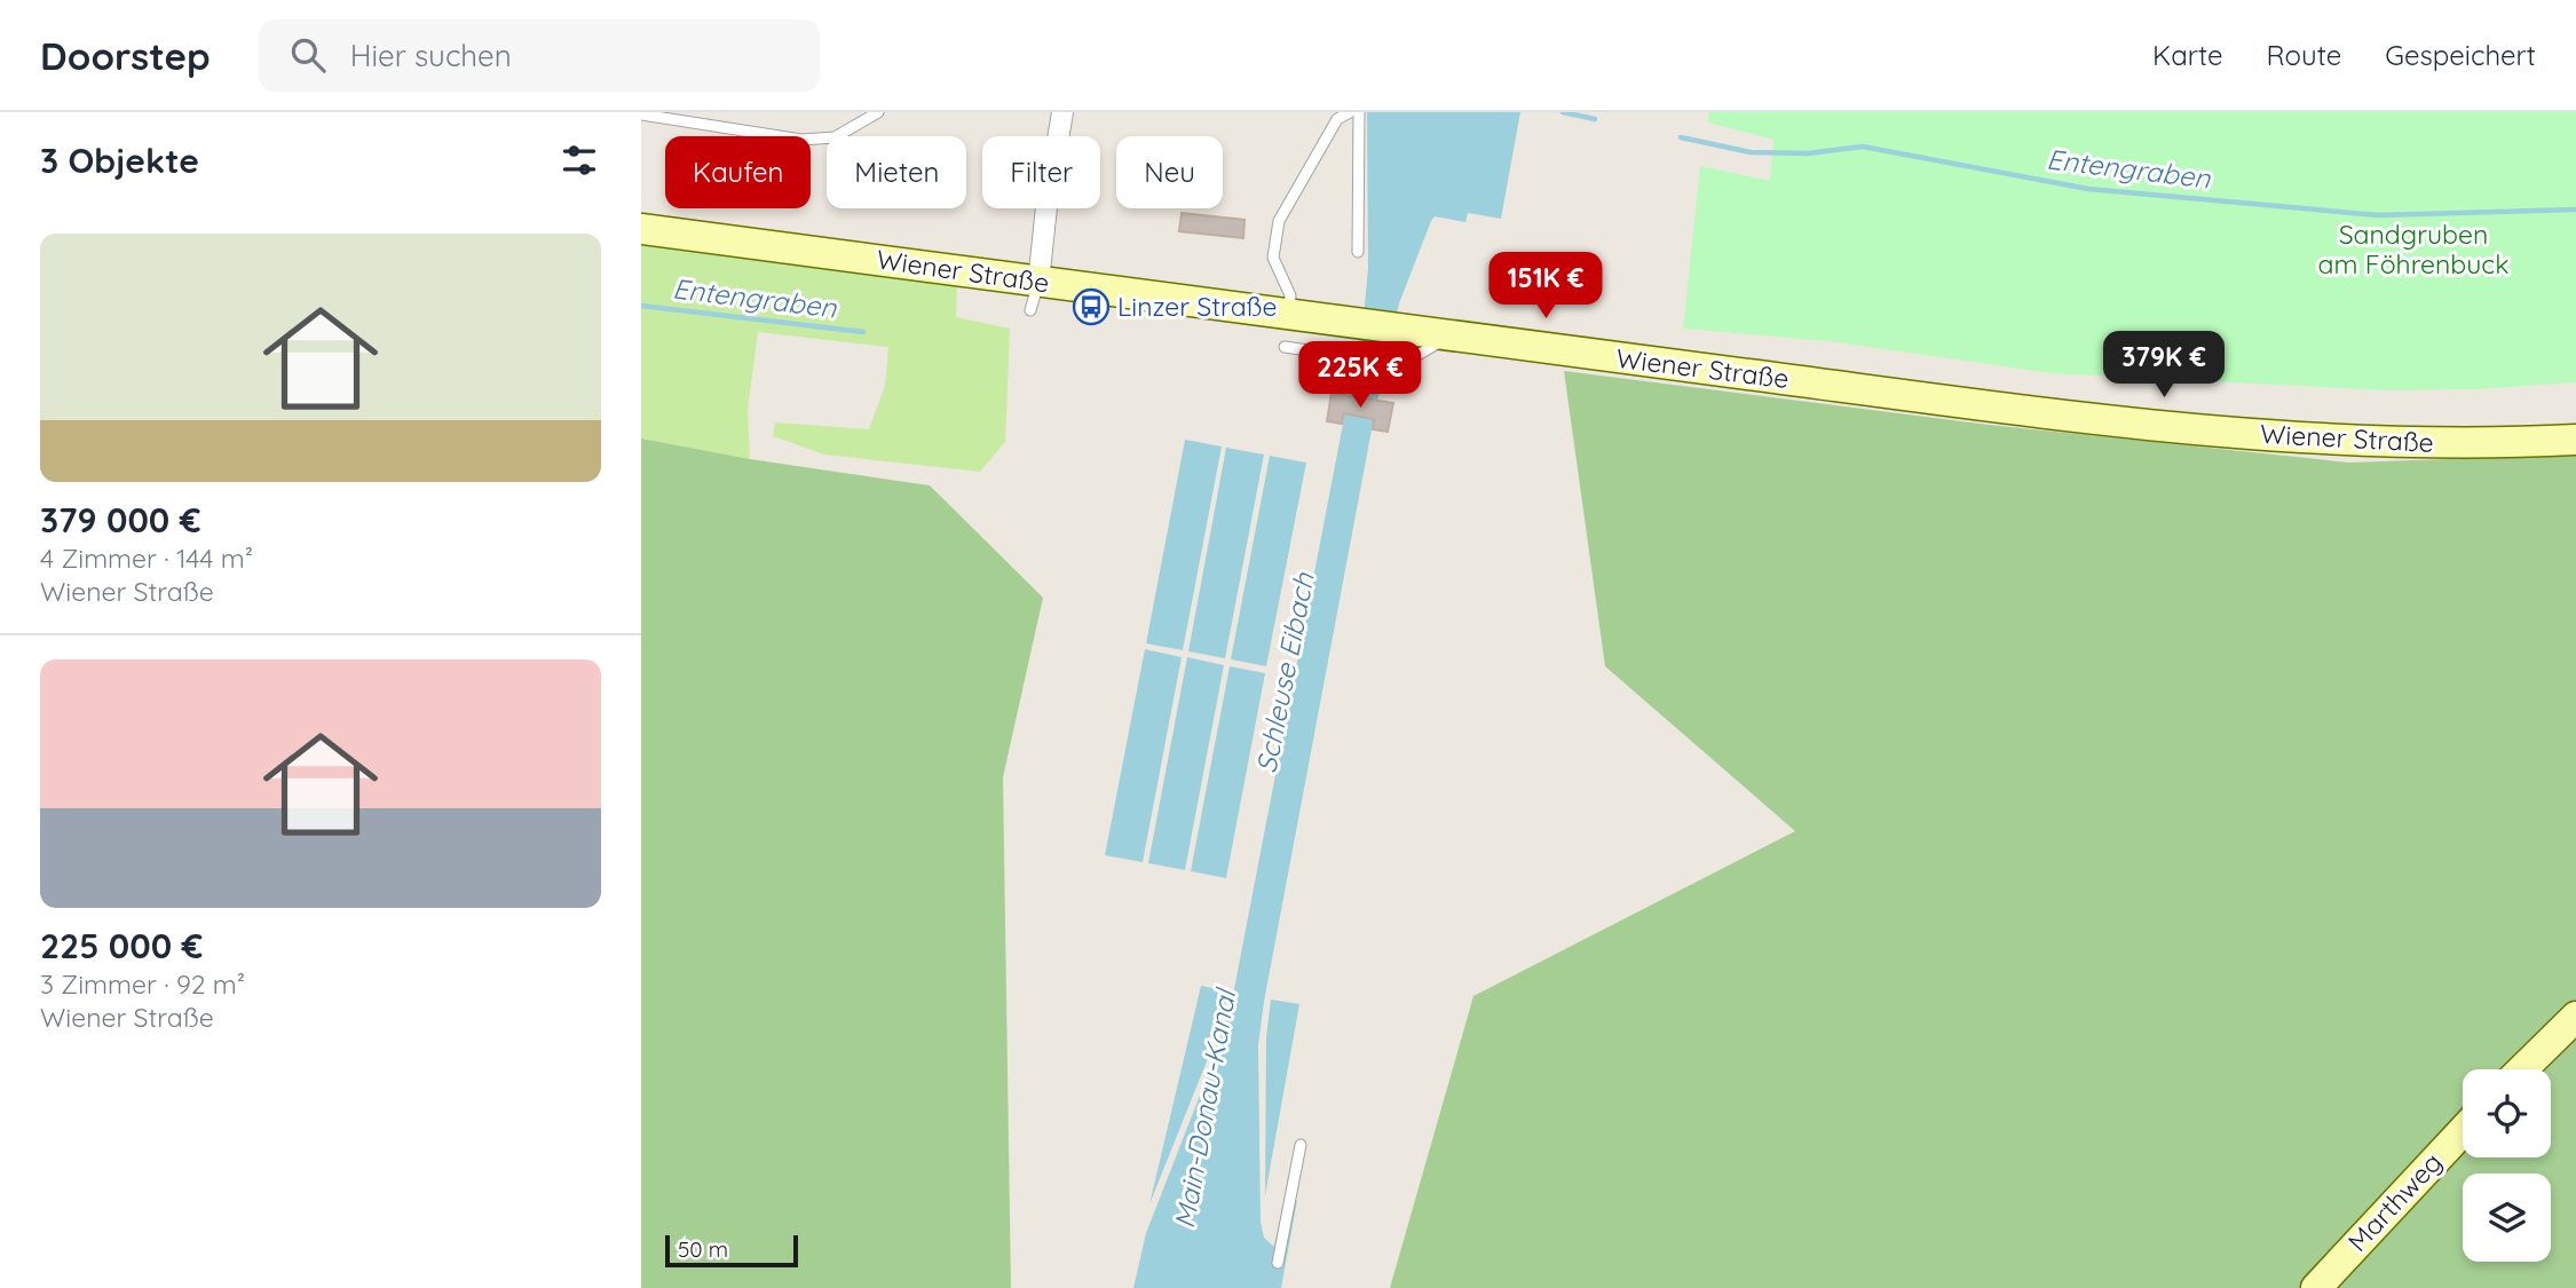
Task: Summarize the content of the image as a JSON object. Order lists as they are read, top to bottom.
{
  "streets": {
    "main road": ["Wiener Straße", "Marthweg"]
  },
  "water": ["Entengraben", "Schleuse Eibach", "Main-Donau-Kanal"],
  "parks": ["Sandgruben am Föhrenbuck"],
  "places": {
    "bus stop": ["Linzer Straße"]
  },
  "scale_bar": "50 m",
  "page": {
    "header": "Doorstep",
    "search": "Hier suchen",
    "nav": ["Karte", "Route", "Gespeichert"],
    "heading": "3 Objekte",
    "chip": [
      "Kaufen",
      "Mieten",
      "Filter",
      "Neu"
    ],
    "list": [
      {
        "name": "379 000 €",
        "note": "4 Zimmer · 144 m² · Wiener Straße"
      },
      {
        "name": "225 000 €",
        "note": "3 Zimmer · 92 m² · Wiener Straße"
      }
    ],
    "price": ["151K €", "379K €", "225K €"],
    "scale": "50 m"
  }
}
